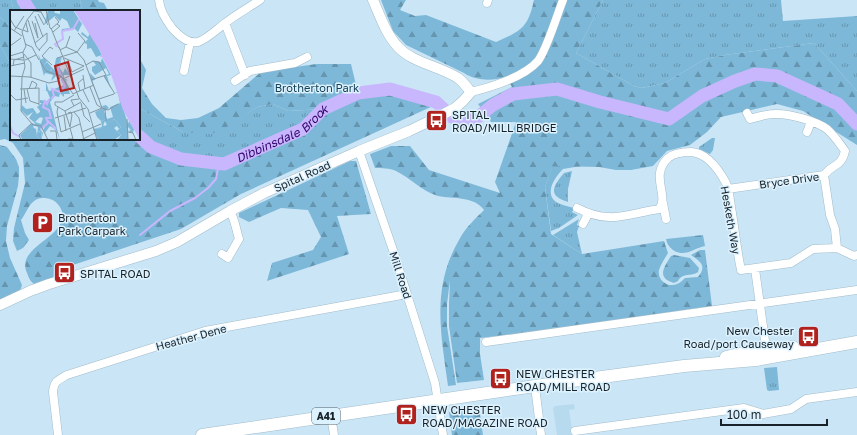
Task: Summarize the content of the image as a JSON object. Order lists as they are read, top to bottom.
{
  "streets": {
    "highway": ["A41"],
    "main road": ["Spital Road"],
    "street": [
      "Bryce Drive",
      "Hesketh Way",
      "Mill Road",
      "Heather Dene"
    ]
  },
  "crossings": [
    ["Spital Road", "Mill Road"],
    ["Bryce Drive", "Hesketh Way"],
    ["Mill Road", "Heather Dene"],
    ["Mill Road", "A41"]
  ],
  "water": ["Dibbinsdale Brook"],
  "parks": ["Brotherton Park"],
  "places": {
    "bus stop": [
      "SPITAL ROAD/MILL BRIDGE",
      "SPITAL ROAD",
      "New Chester Road/port Causeway",
      "NEW CHESTER ROAD/MILL ROAD",
      "NEW CHESTER ROAD/MAGAZINE ROAD"
    ],
    "parking": ["Brotherton Park Carpark"]
  },
  "scale_bar": "100 m"
}
